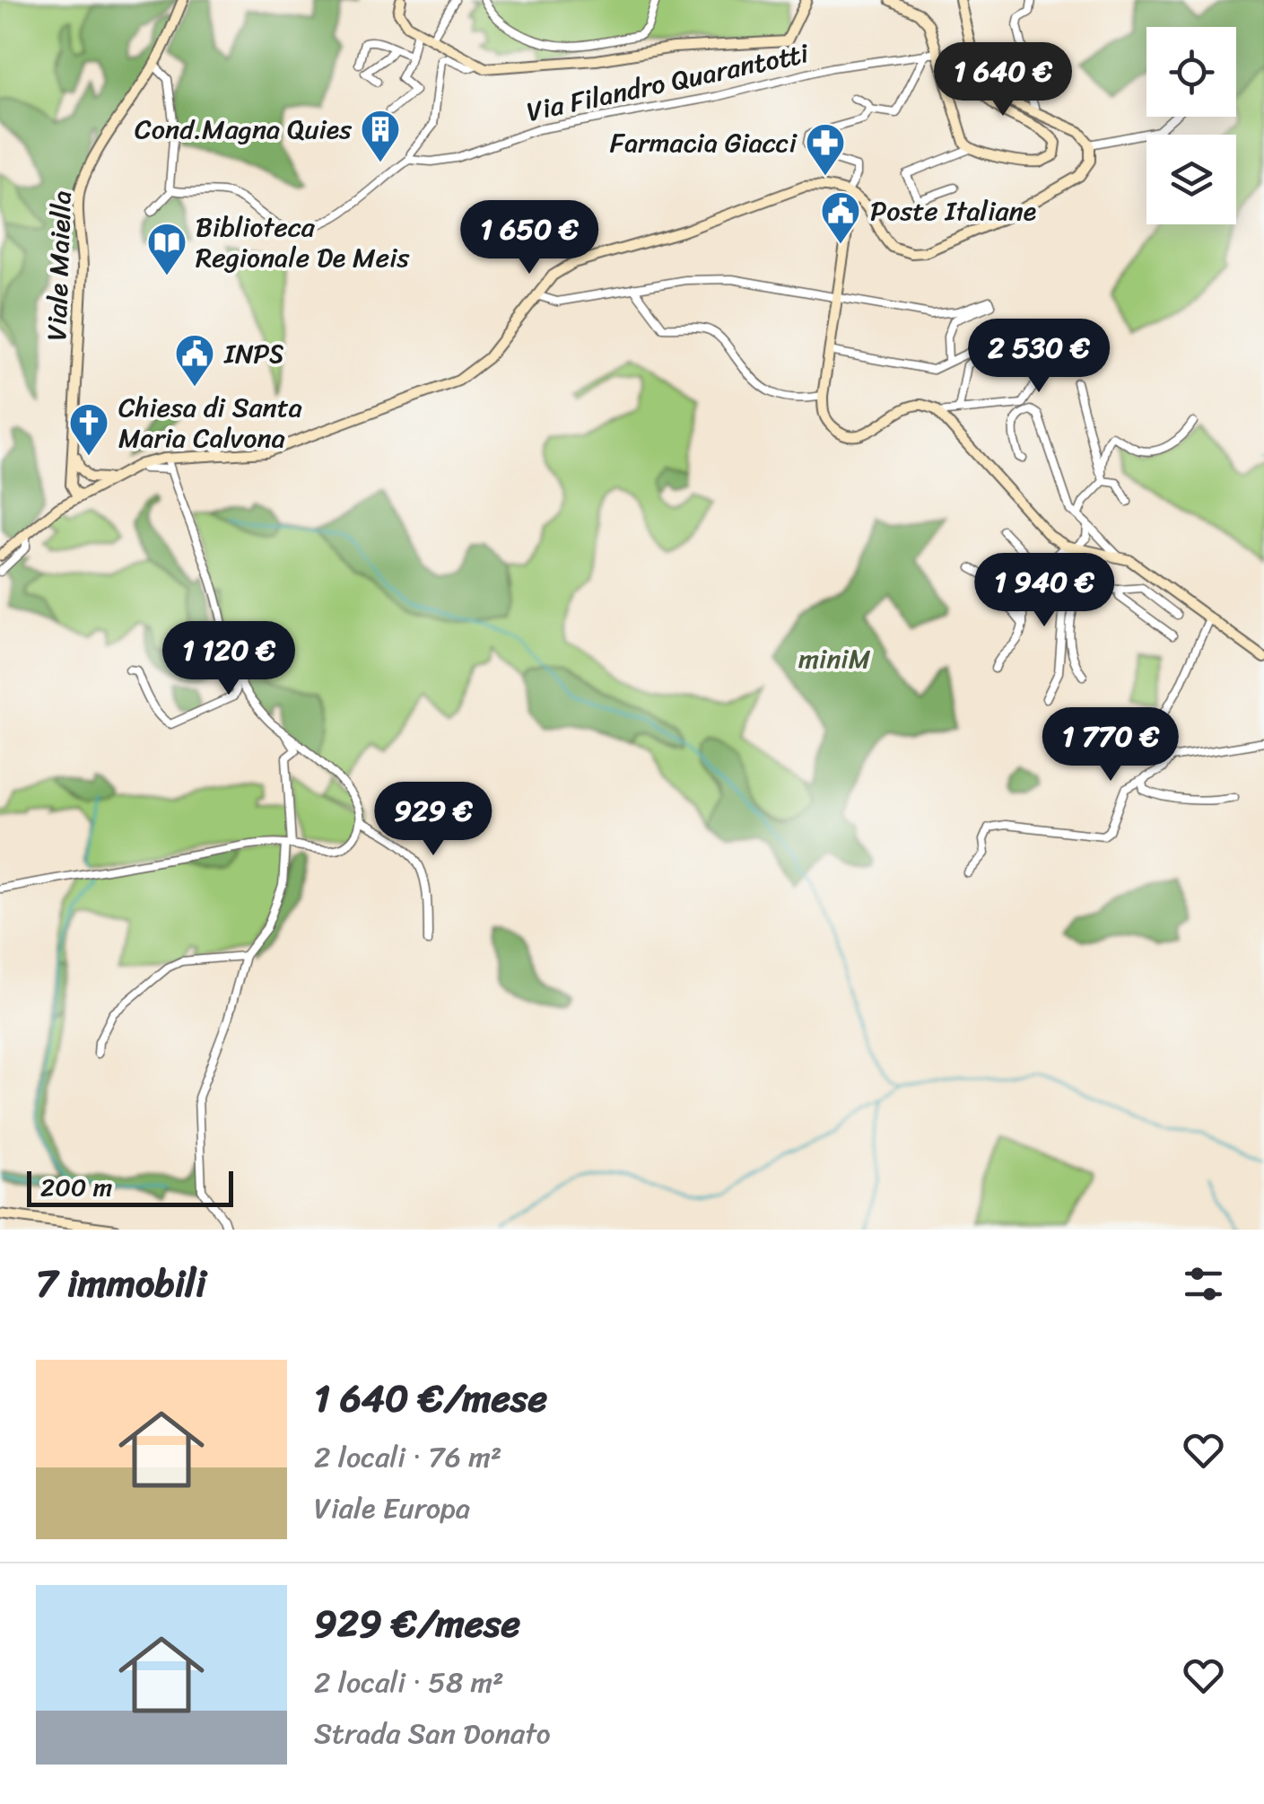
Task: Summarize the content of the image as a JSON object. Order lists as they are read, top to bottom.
{
  "streets": {
    "main road": ["Viale Maiella"],
    "street": ["Via Filandro Quarantotti"]
  },
  "parks": ["miniM"],
  "places": {
    "building": ["Cond.Magna Quies"],
    "pharmacy": ["Farmacia Giacci"],
    "public building": ["Poste Italiane", "INPS"],
    "library": ["Biblioteca Regionale De Meis"],
    "church": ["Chiesa di Santa Maria Calvona"]
  },
  "scale_bar": "200 m",
  "page": {
    "price": [
      "1 640 €",
      "1 650 €",
      "2 530 €",
      "1 940 €",
      "1 120 €",
      "1 770 €",
      "929 €"
    ],
    "scale": "200 m",
    "heading": "7 immobili",
    "list": [
      {
        "name": "1 640 €/mese",
        "note": "2 locali · 76 m² · Viale Europa"
      },
      {
        "name": "929 €/mese",
        "note": "2 locali · 58 m² · Strada San Donato"
      }
    ]
  }
}
